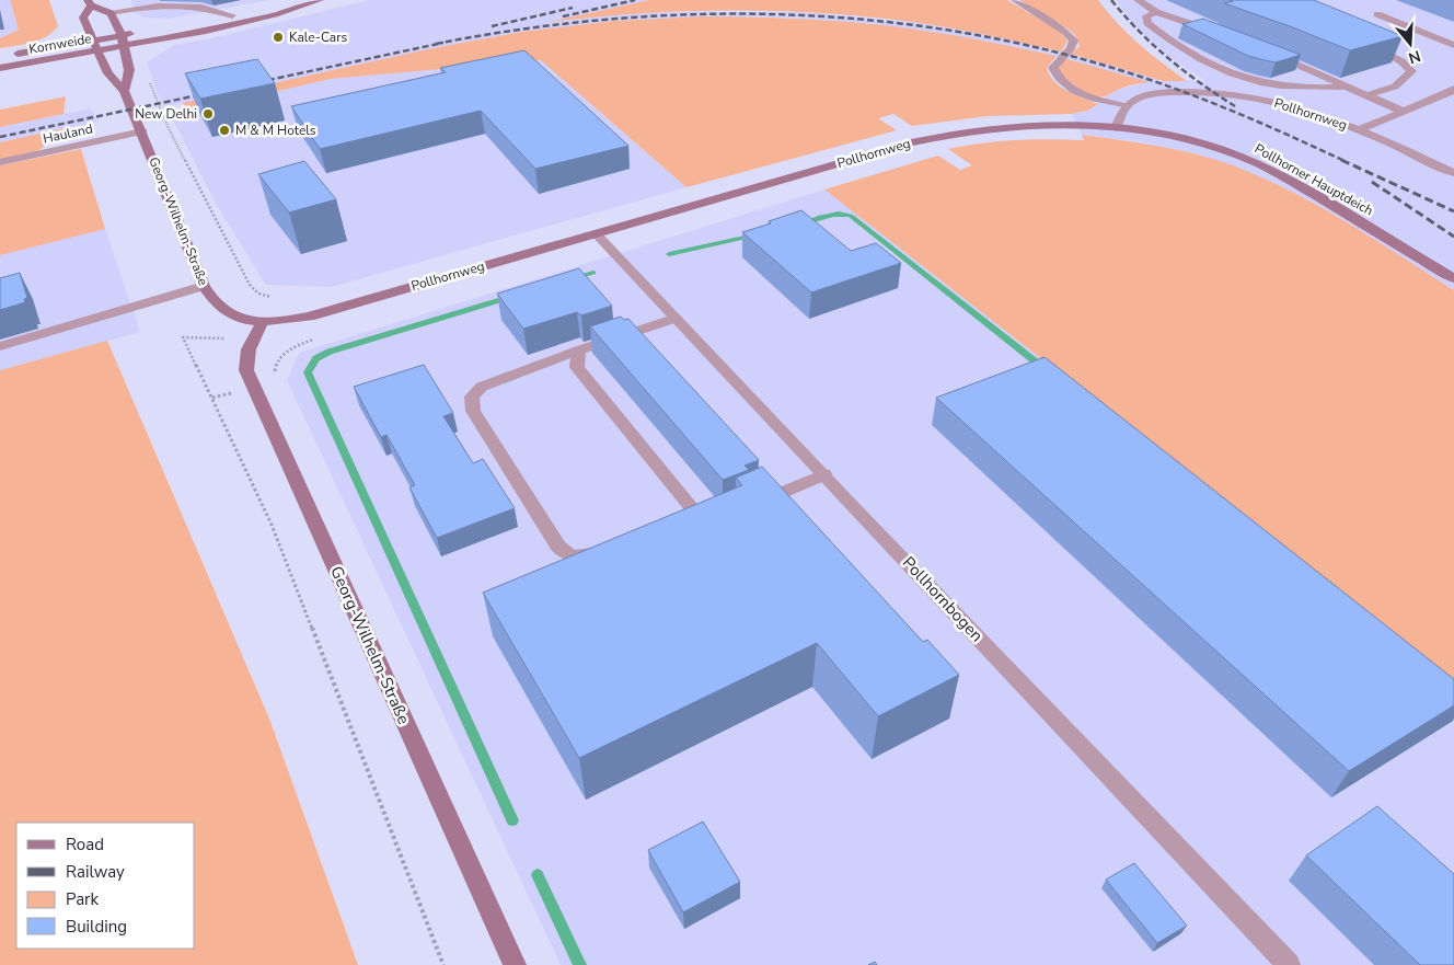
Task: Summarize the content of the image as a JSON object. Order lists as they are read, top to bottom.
{
  "streets": {
    "main road": [
      "Kornweide",
      "Pollhornweg",
      "Pollhorner Hauptdeich",
      "Georg-Wilhelm-Straße"
    ],
    "street": ["Hauland", "Pollhornbogen"]
  },
  "crossings": [
    ["Kornweide", "Georg-Wilhelm-Straße"],
    ["Pollhornweg", "Pollhorner Hauptdeich"],
    ["Pollhornweg", "Georg-Wilhelm-Straße"],
    ["Pollhornweg", "Pollhornbogen"],
    ["Hauland", "Georg-Wilhelm-Straße"]
  ],
  "places": ["Kale-Cars", "New Delhi", "M & M Hotels"],
  "legend": [
    "Road",
    "Railway",
    "Park",
    "Building"
  ],
  "north": "bottom"
}
